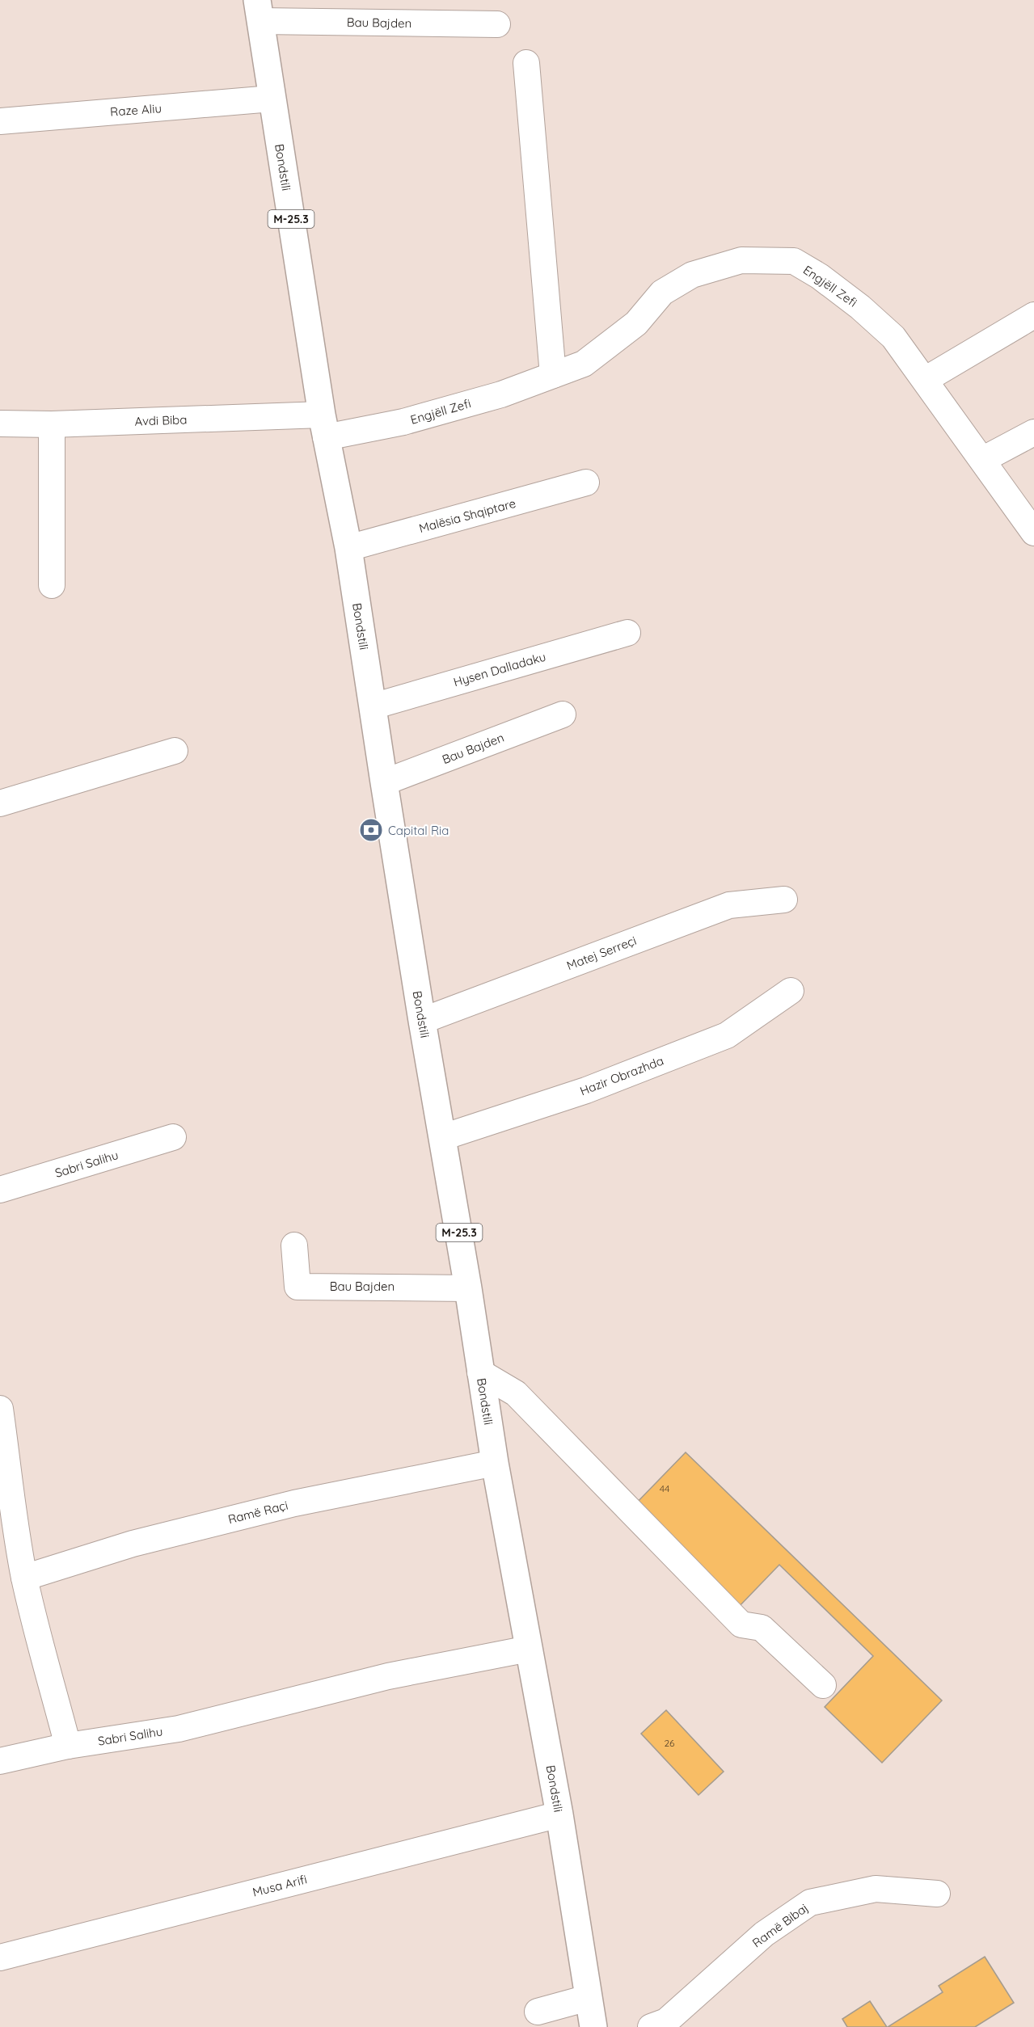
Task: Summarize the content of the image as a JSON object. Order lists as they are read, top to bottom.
{
  "streets": {
    "main road": ["Bondstili", "M-25.3"],
    "street": [
      "Bau Bajden",
      "Raze Aliu",
      "Engjëll Zefi",
      "Avdi Biba",
      "Malësia Shqiptare",
      "Hysen Dalladaku",
      "Matej Serreçi",
      "Hazir Obrazhda",
      "Sabri Salihu",
      "Ramë Raçi",
      "Musa Arifi",
      "Ramë Bibaj"
    ]
  },
  "crossings": [
    ["Bau Bajden", "Bondstili"],
    ["Raze Aliu", "Bondstili"],
    ["Bondstili", "Engjëll Zefi"],
    ["Bondstili", "Avdi Biba"],
    ["Bondstili", "Malësia Shqiptare"],
    ["Bondstili", "Hysen Dalladaku"],
    ["Bondstili", "Matej Serreçi"],
    ["Bondstili", "Hazir Obrazhda"],
    ["Bondstili", "Sabri Salihu"],
    ["Bondstili", "Ramë Raçi"],
    ["Bondstili", "Musa Arifi"],
    ["Engjëll Zefi", "Avdi Biba"]
  ],
  "places": {
    "bank": ["Capital Ria"]
  },
  "house_numbers": ["44", "26"]
}
